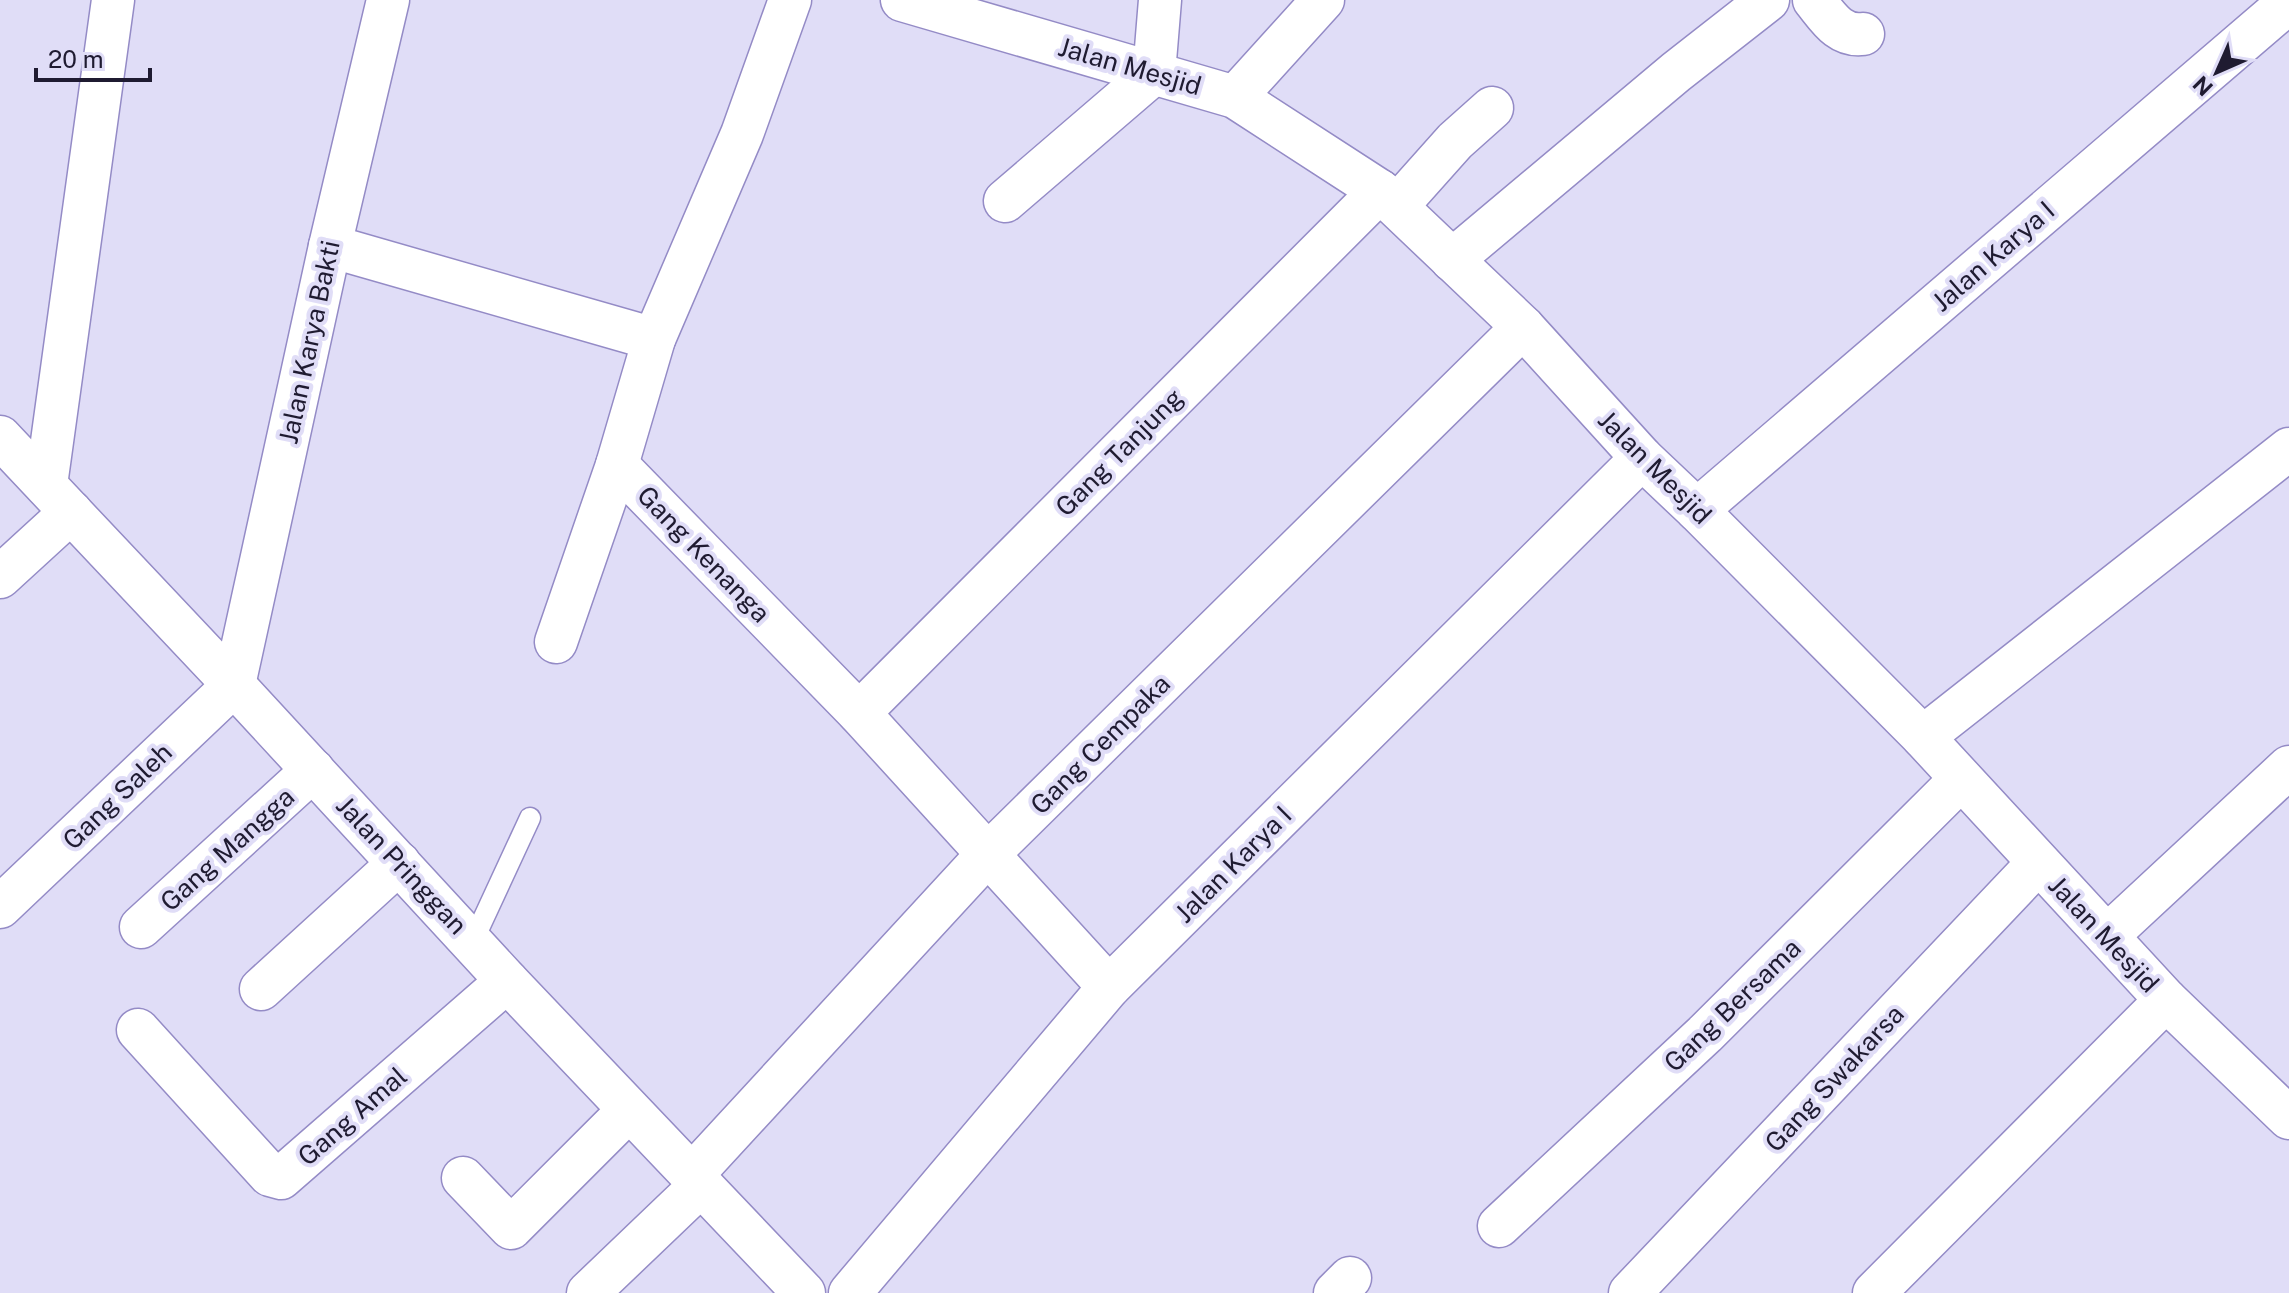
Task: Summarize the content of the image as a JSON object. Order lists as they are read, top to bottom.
{
  "streets": {
    "street": [
      "Jalan Mesjid",
      "Jalan Karya I",
      "Jalan Karya Bakti",
      "Gang Tanjung",
      "Gang Kenanga",
      "Gang Cempaka",
      "Gang Saleh",
      "Gang Mangga",
      "Jalan Pringgan",
      "Gang Bersama",
      "Gang Swakarsa",
      "Gang Amal"
    ]
  },
  "crossings": [
    ["Jalan Mesjid", "Jalan Karya I"],
    ["Jalan Mesjid", "Gang Tanjung"],
    ["Jalan Mesjid", "Gang Cempaka"],
    ["Jalan Mesjid", "Gang Bersama"],
    ["Jalan Mesjid", "Gang Swakarsa"],
    ["Jalan Karya I", "Gang Kenanga"],
    ["Jalan Karya Bakti", "Gang Saleh"],
    ["Jalan Karya Bakti", "Jalan Pringgan"],
    ["Gang Tanjung", "Gang Kenanga"],
    ["Gang Kenanga", "Gang Cempaka"],
    ["Gang Cempaka", "Jalan Pringgan"],
    ["Gang Saleh", "Jalan Pringgan"],
    ["Gang Mangga", "Jalan Pringgan"],
    ["Jalan Pringgan", "Gang Amal"]
  ],
  "scale_bar": "20 m",
  "north": "bottom left"
}
